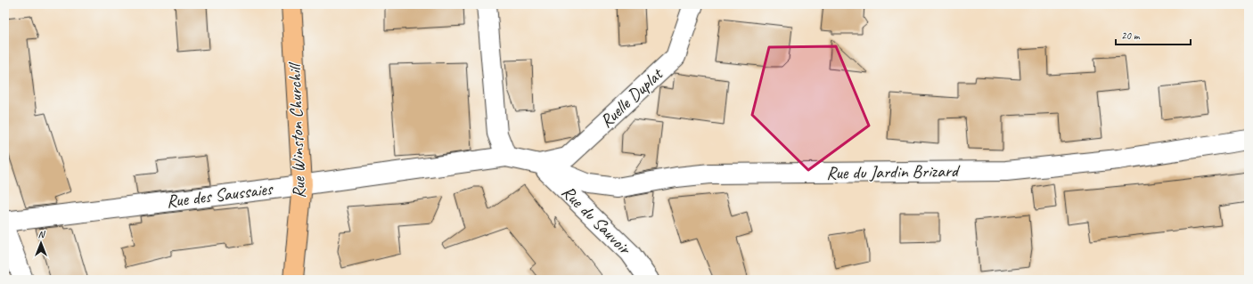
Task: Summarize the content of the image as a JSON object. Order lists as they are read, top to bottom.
{
  "streets": {
    "main road": ["Rue Winston Churchill"],
    "street": [
      "Ruelle Duplat",
      "Rue du Jardin Brizard",
      "Rue des Saussaies",
      "Rue du Sauvoir"
    ]
  },
  "crossings": [
    ["Ruelle Duplat", "Rue du Jardin Brizard"],
    ["Ruelle Duplat", "Rue des Saussaies"],
    ["Ruelle Duplat", "Rue du Sauvoir"],
    ["Rue Winston Churchill", "Rue des Saussaies"],
    ["Rue du Jardin Brizard", "Rue des Saussaies"],
    ["Rue du Jardin Brizard", "Rue du Sauvoir"],
    ["Rue des Saussaies", "Rue du Sauvoir"]
  ],
  "scale_bar": "20 m",
  "north": "top"
}
